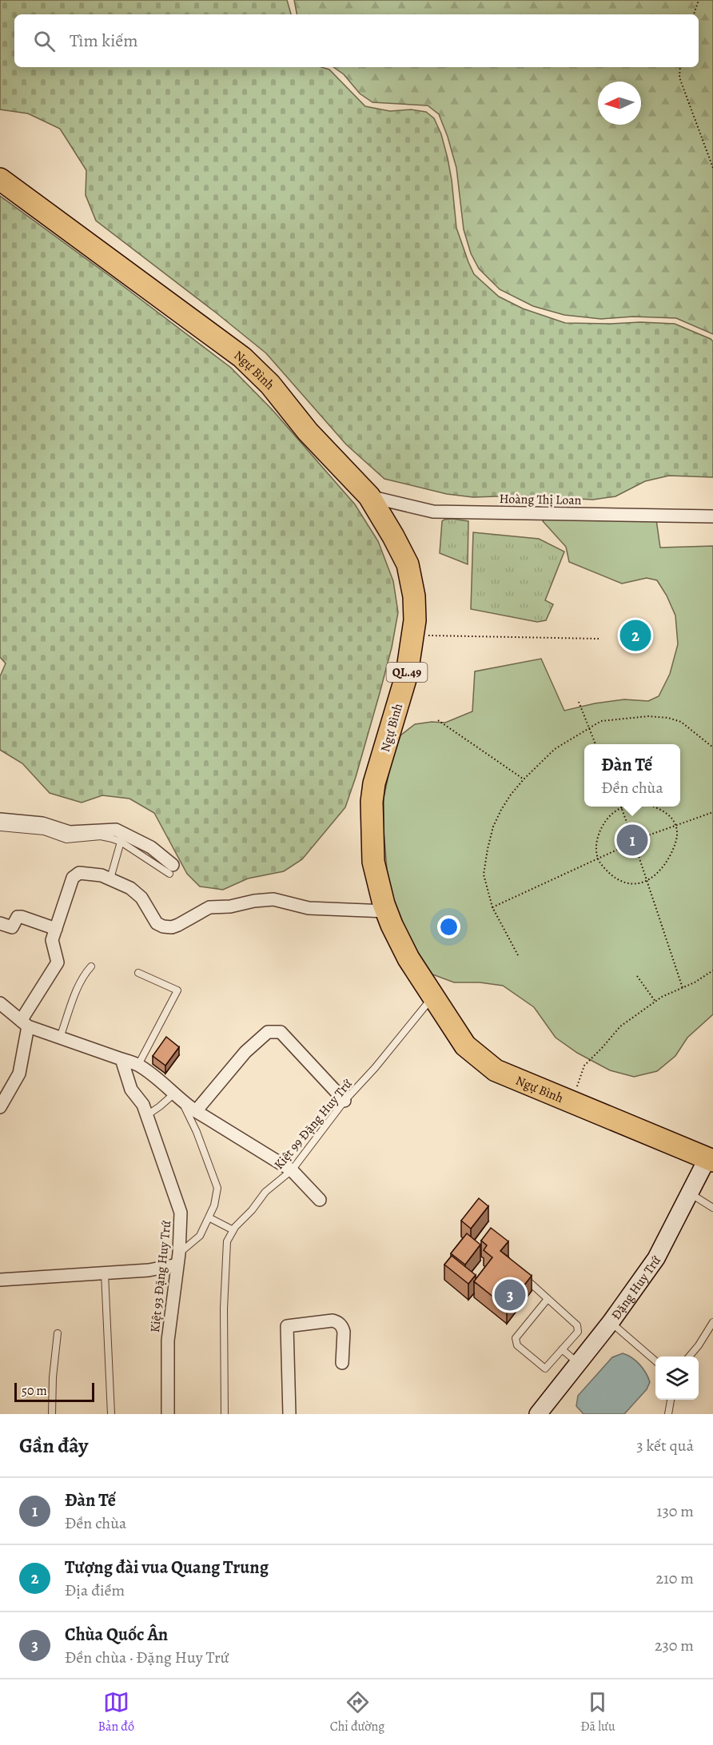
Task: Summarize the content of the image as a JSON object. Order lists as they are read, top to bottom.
{
  "streets": {
    "highway": ["Ngự Bình", "QL.49"],
    "street": ["Hoàng Thị Loan", "Kiệt 93 Đặng Huy Trứ", "Đặng Huy Trứ"],
    "lane": ["Kiệt 99 Đặng Huy Trứ"]
  },
  "crossings": [
    ["Ngự Bình", "Hoàng Thị Loan"],
    ["Ngự Bình", "Kiệt 99 Đặng Huy Trứ"],
    ["Ngự Bình", "Đặng Huy Trứ"]
  ],
  "scale_bar": "50 m",
  "north": "left",
  "page": {
    "search": "Tìm kiếm",
    "pins": ["2", "1", "3"],
    "popup": ["Đàn Tế", "Đền chùa"],
    "scale": "50 m",
    "heading": ["Gần đây", "3 kết quả"],
    "list": [
      {
        "mark": "1",
        "name": "Đàn Tế",
        "note": "Đền chùa",
        "value": "130 m"
      },
      {
        "mark": "2",
        "name": "Tượng đài vua Quang Trung",
        "note": "Địa điểm",
        "value": "210 m"
      },
      {
        "mark": "3",
        "name": "Chùa Quốc Ân",
        "note": "Đền chùa · Đặng Huy Trứ",
        "value": "230 m"
      }
    ],
    "nav": ["Bản đồ", "Chỉ đường", "Đã lưu"]
  }
}
